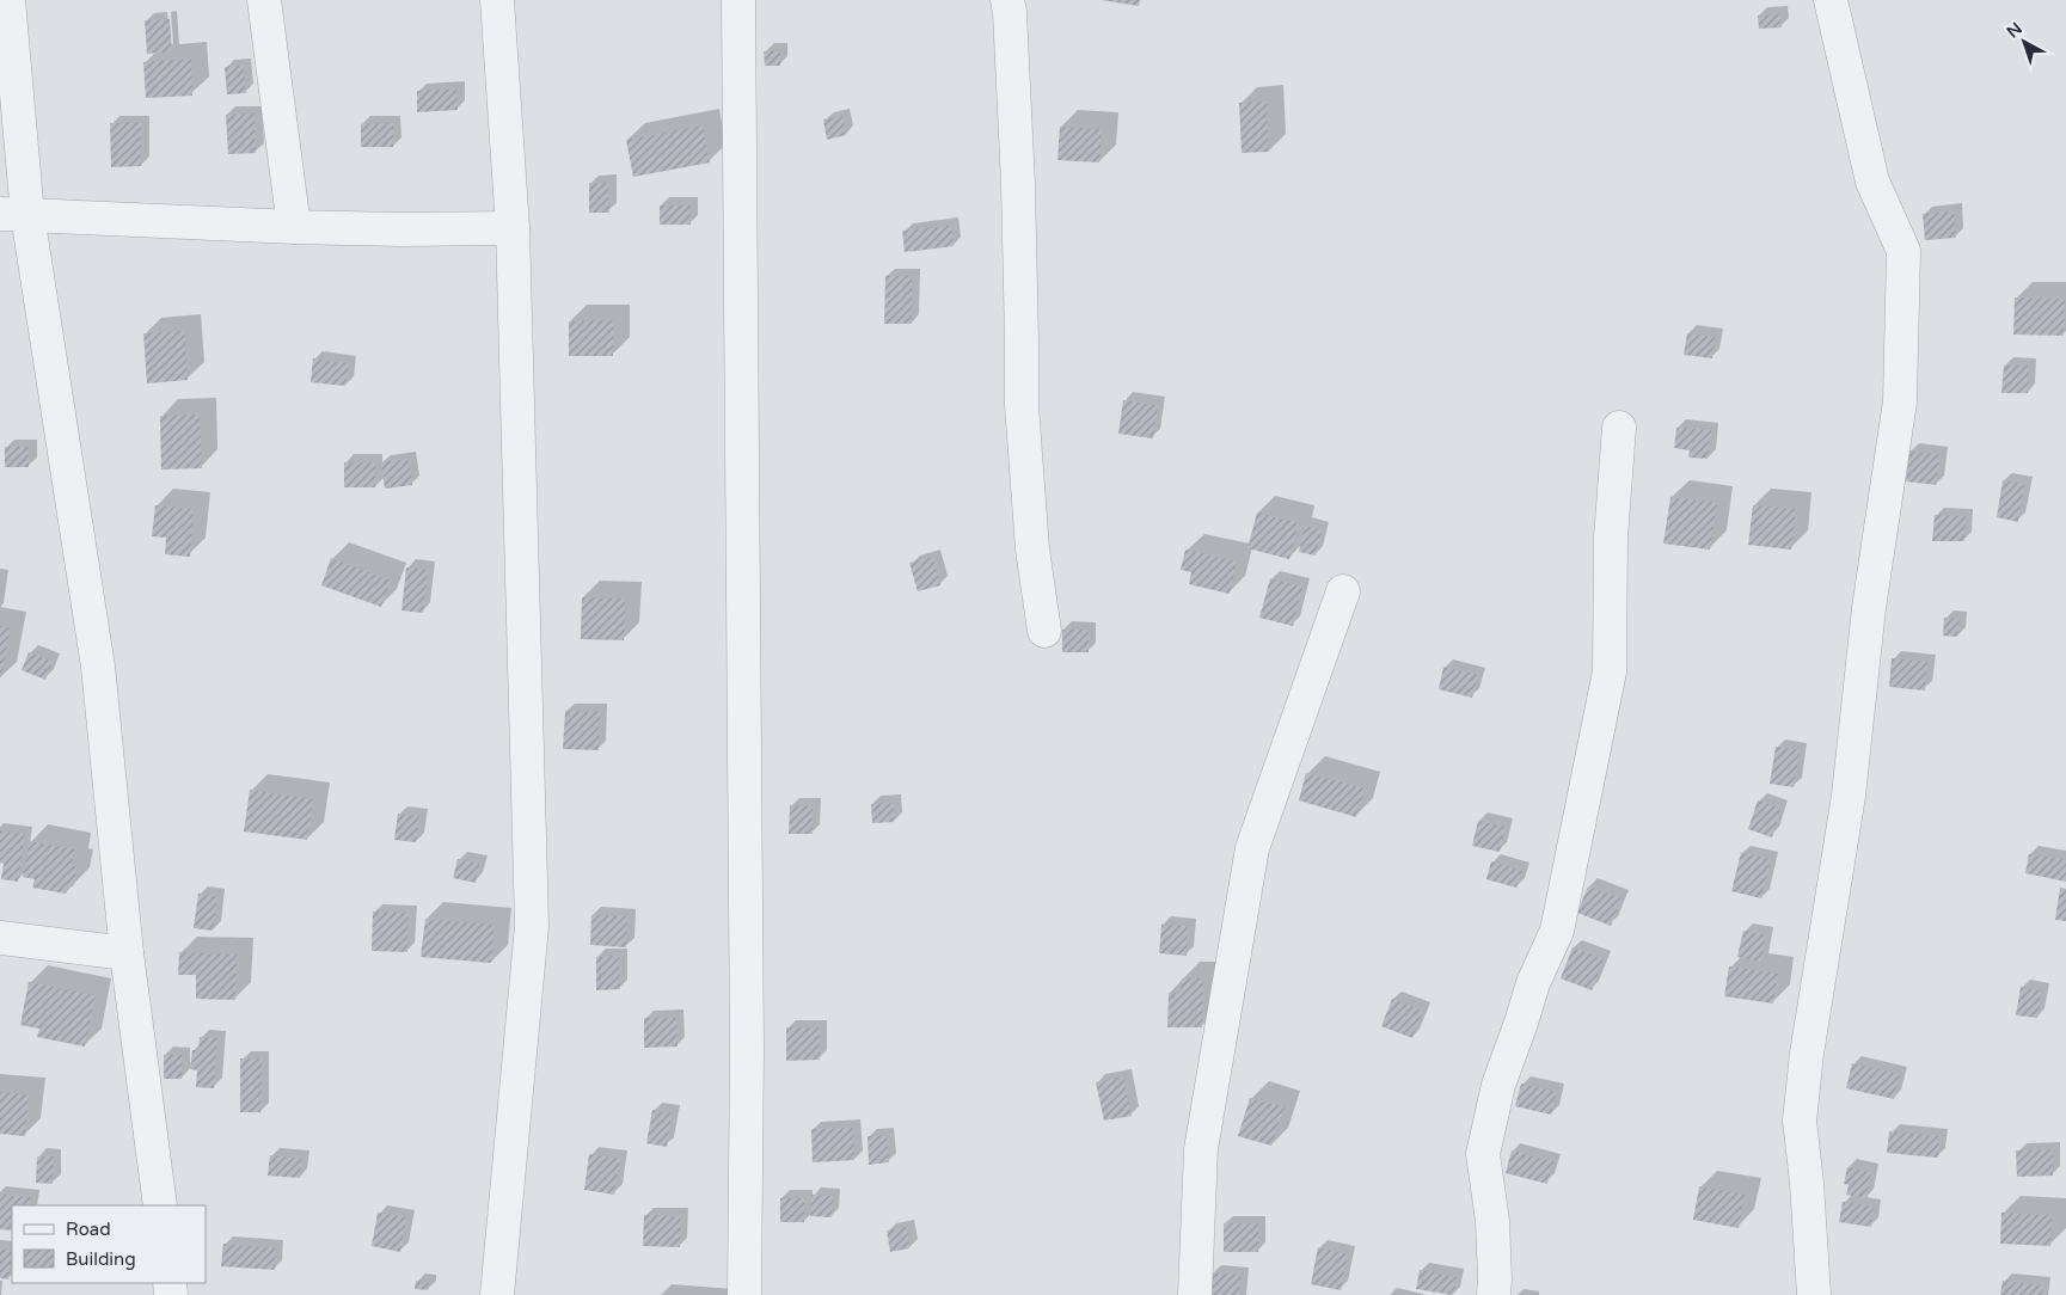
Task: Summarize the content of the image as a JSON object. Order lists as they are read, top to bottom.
{
  "legend": ["Road", "Building"],
  "north": "top left"
}
